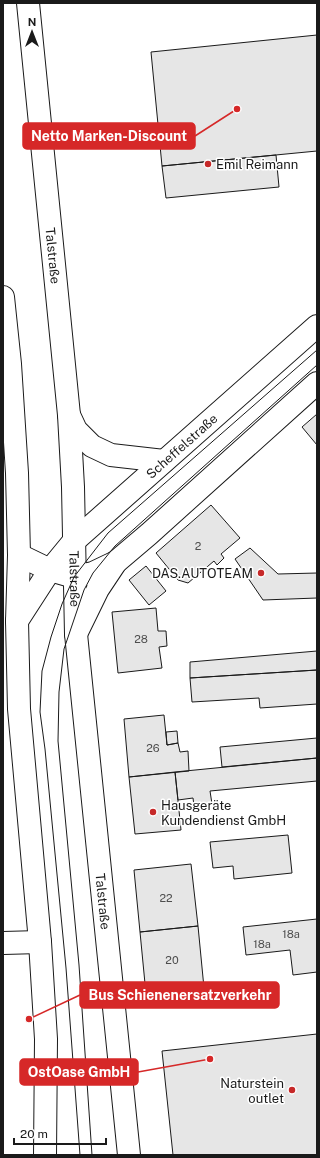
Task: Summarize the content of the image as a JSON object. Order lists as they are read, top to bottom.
{
  "streets": {
    "main road": ["Talstraße", "Scheffelstraße"]
  },
  "crossings": [
    ["Talstraße", "Scheffelstraße"]
  ],
  "places": [
    "Netto Marken-Discount",
    "Emil Reimann",
    "DAS.AUTOTEAM",
    "Hausgeräte Kundendienst GmbH",
    "Bus Schienenersatzverkehr",
    "OstOase GmbH",
    "Naturstein outlet"
  ],
  "house_numbers": [
    "2",
    "28",
    "26",
    "22",
    "18a",
    "18a",
    "20"
  ],
  "scale_bar": "20 m",
  "north": "top"
}
